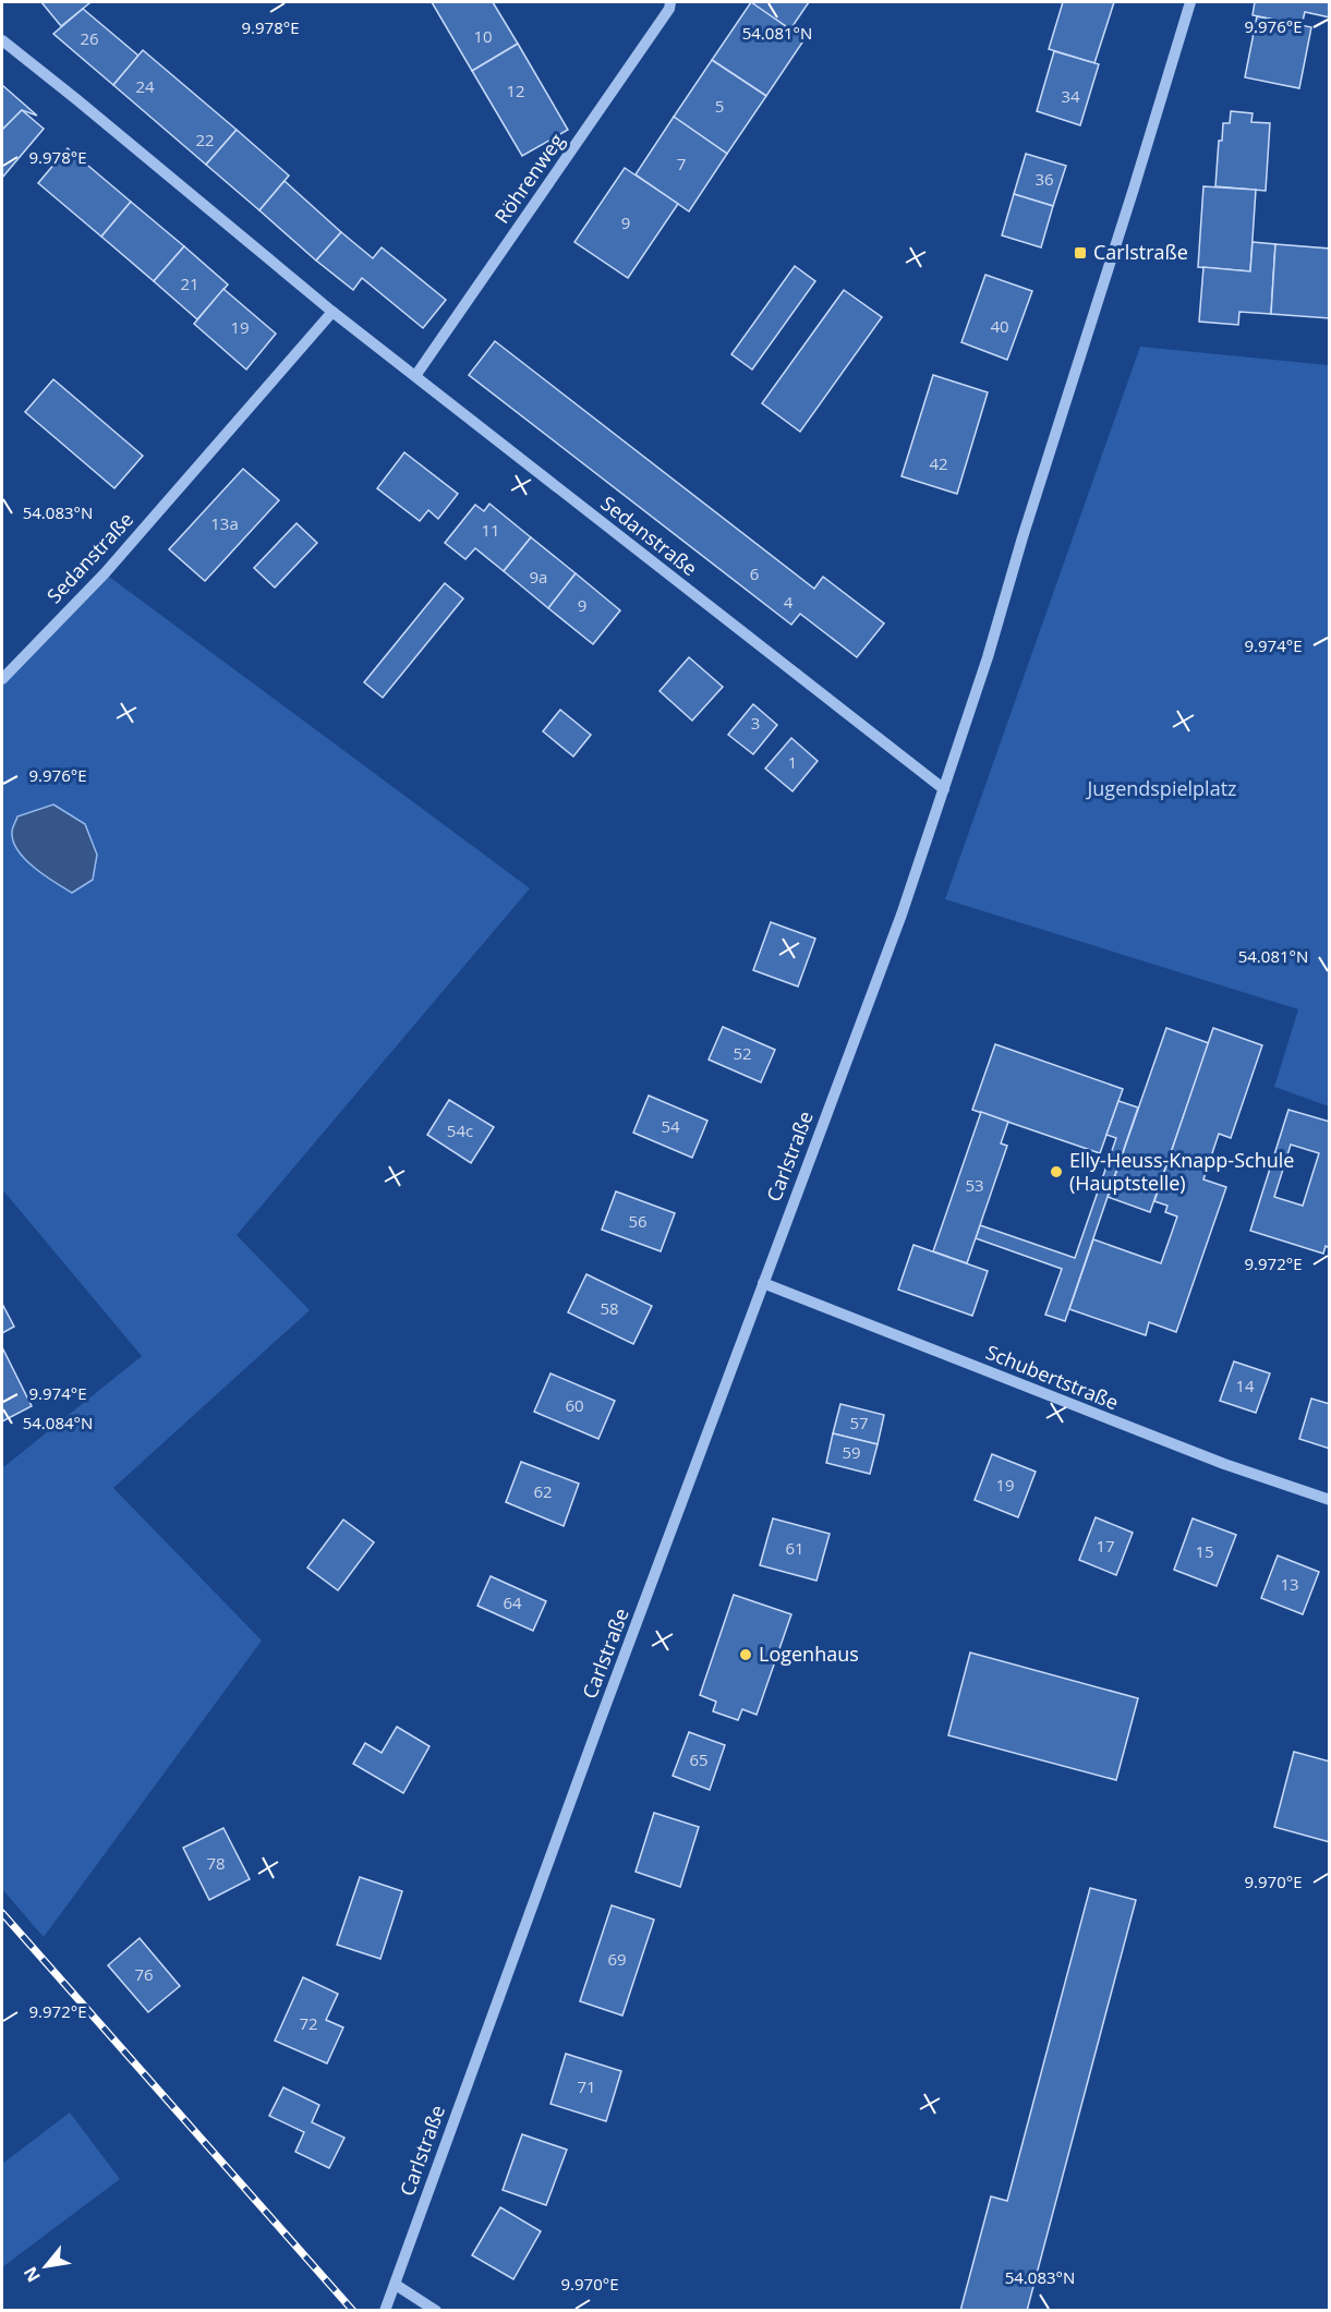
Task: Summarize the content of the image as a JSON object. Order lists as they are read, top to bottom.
{
  "streets": {
    "street": [
      "Röhrenweg",
      "Sedanstraße",
      "Carlstraße",
      "Schubertstraße"
    ]
  },
  "crossings": [
    ["Röhrenweg", "Sedanstraße"],
    ["Sedanstraße", "Carlstraße"],
    ["Carlstraße", "Schubertstraße"]
  ],
  "parks": ["Jugendspielplatz"],
  "places": {
    "transit": ["Carlstraße"],
    "other": ["Elly-Heuss-Knapp-Schule (Hauptstelle)", "Logenhaus"]
  },
  "house_numbers": [
    "10",
    "26",
    "24",
    "12",
    "34",
    "5",
    "22",
    "7",
    "36",
    "9",
    "21",
    "40",
    "19",
    "42",
    "13a",
    "11",
    "6",
    "9a",
    "4",
    "9",
    "3",
    "1",
    "52",
    "54",
    "54c",
    "53",
    "56",
    "58",
    "14",
    "60",
    "57",
    "59",
    "19",
    "62",
    "17",
    "61",
    "15",
    "13",
    "64",
    "65",
    "78",
    "69",
    "76",
    "72",
    "71"
  ],
  "north": "bottom left",
  "coordinates": [
    "9.976°E",
    "9.978°E",
    "54.081°N",
    "54.083°N",
    "9.974°E",
    "9.972°E",
    "54.084°N",
    "9.970°E"
  ]
}
